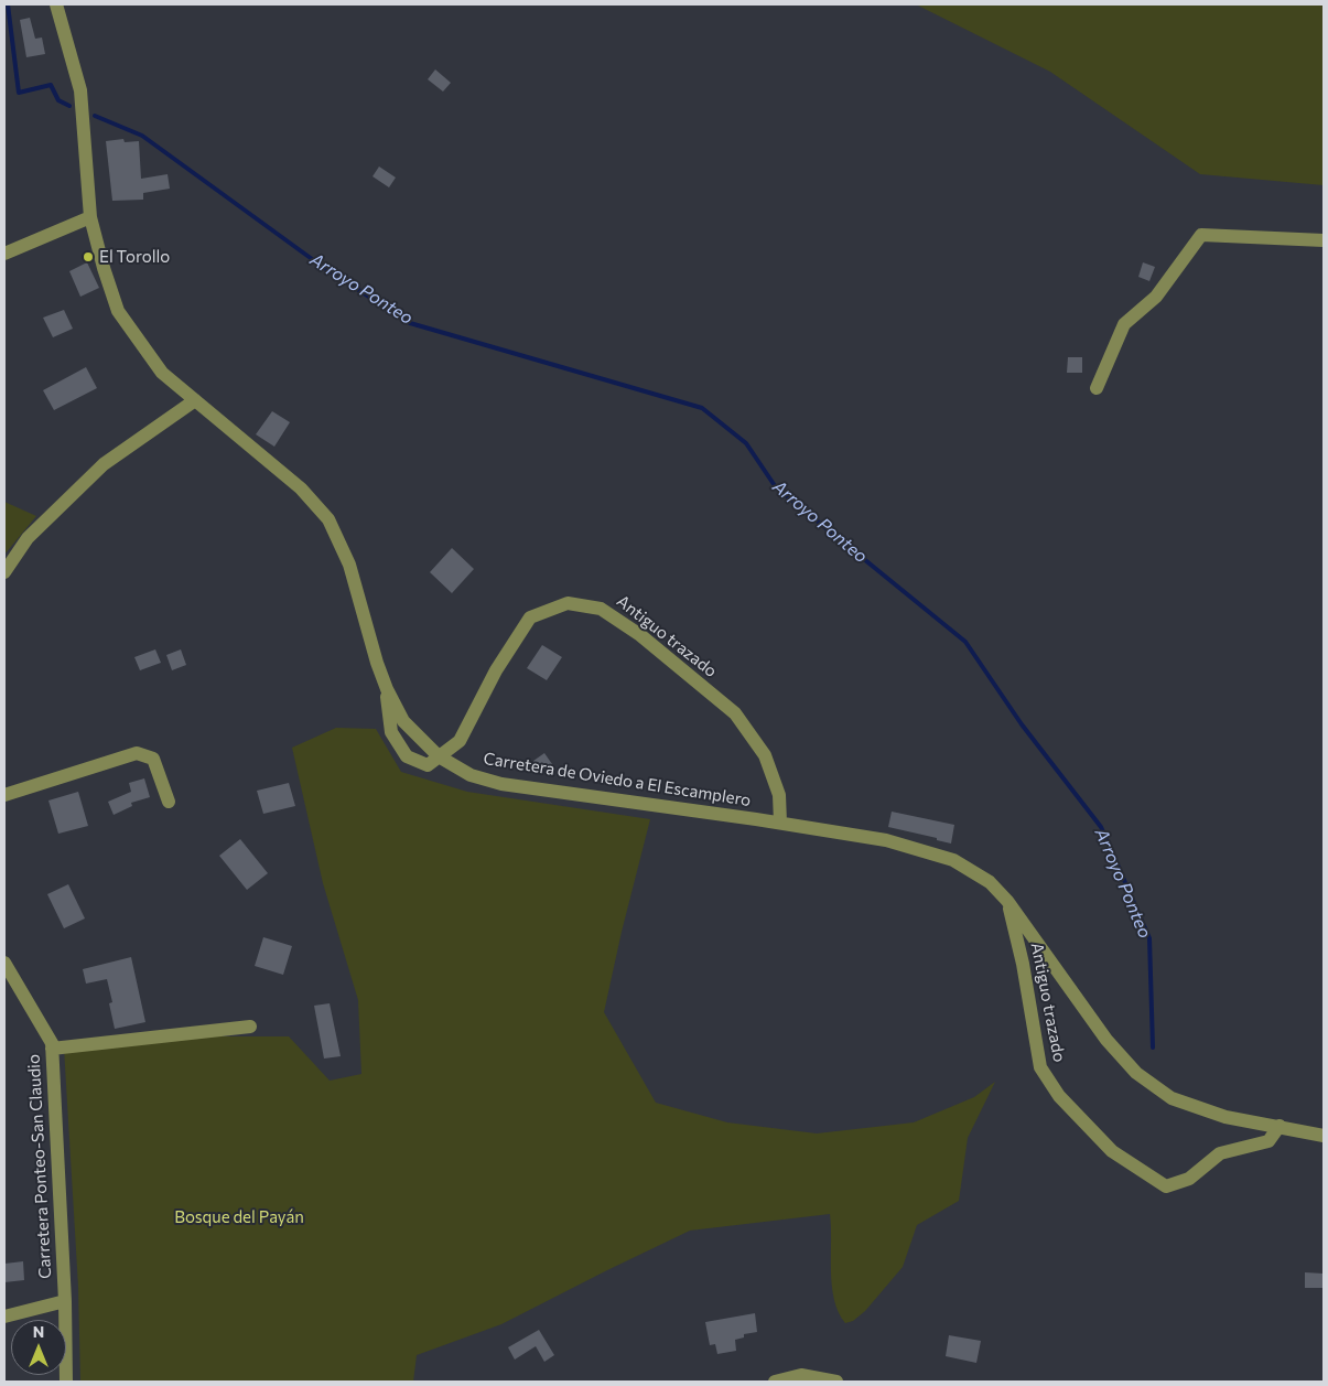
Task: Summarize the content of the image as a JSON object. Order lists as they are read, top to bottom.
{
  "streets": {
    "street": ["Antiguo trazado", "Carretera de Oviedo a El Escamplero", "Carretera Ponteo-San Claudio"]
  },
  "crossings": [
    ["Antiguo trazado", "Carretera de Oviedo a El Escamplero"]
  ],
  "water": ["Arroyo Ponteo"],
  "parks": ["Bosque del Payán"],
  "places": ["El Torollo"],
  "north": "top"
}
